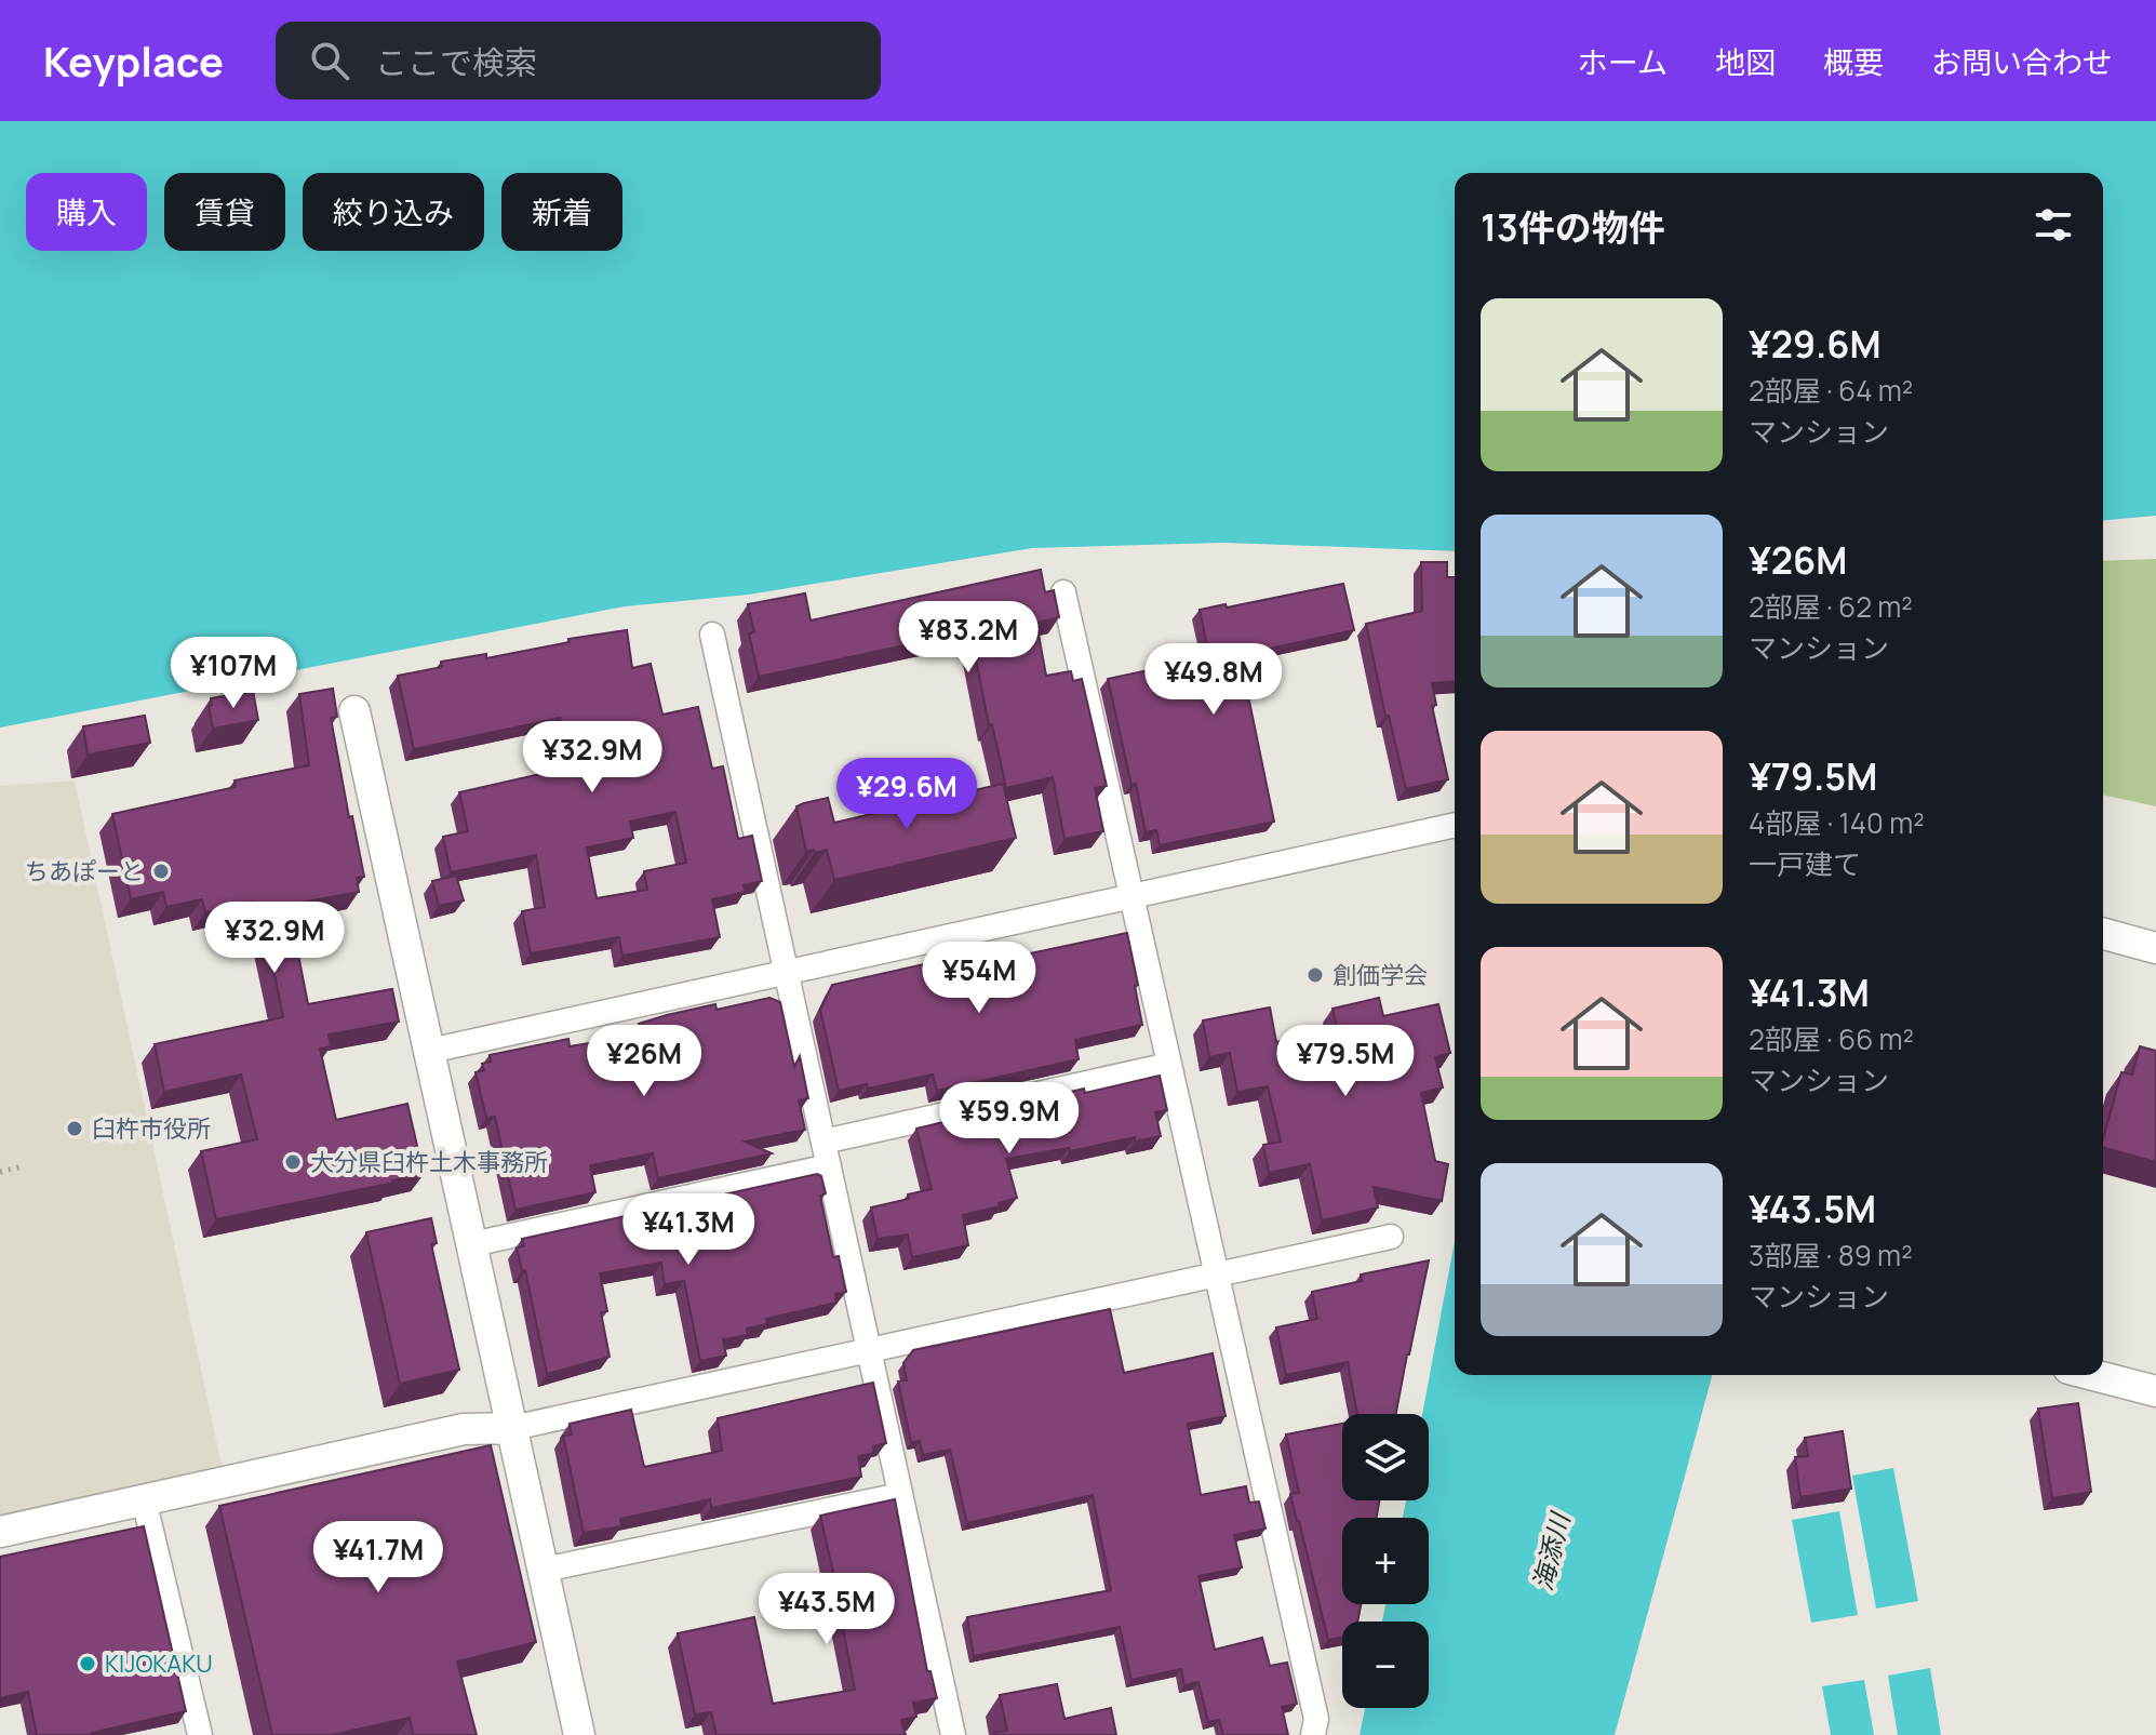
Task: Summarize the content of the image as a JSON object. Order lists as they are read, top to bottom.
{
  "water": ["海添川"],
  "places": [
    "ちあぽーと",
    "創価学会",
    "臼杵市役所",
    "大分県臼杵土木事務所",
    "KIJOKAKU"
  ],
  "page": {
    "header": "Keyplace",
    "search": "ここで検索",
    "nav": [
      "ホーム",
      "地図",
      "概要",
      "お問い合わせ"
    ],
    "chip": [
      "購入",
      "賃貸",
      "絞り込み",
      "新着"
    ],
    "heading": "13件の物件",
    "list": [
      {
        "name": "¥29.6M",
        "note": "2部屋 · 64 m² · マンション"
      },
      {
        "name": "¥26M",
        "note": "2部屋 · 62 m² · マンション"
      },
      {
        "name": "¥79.5M",
        "note": "4部屋 · 140 m² · 一戸建て"
      },
      {
        "name": "¥41.3M",
        "note": "2部屋 · 66 m² · マンション"
      },
      {
        "name": "¥43.5M",
        "note": "3部屋 · 89 m² · マンション"
      }
    ],
    "price": [
      "¥83.2M",
      "¥107M",
      "¥49.8M",
      "¥32.9M",
      "¥29.6M",
      "¥32.9M",
      "¥54M",
      "¥26M",
      "¥79.5M",
      "¥59.9M",
      "¥41.3M",
      "¥41.7M",
      "¥43.5M"
    ],
    "map_buttons": ["+", "−"]
  }
}
